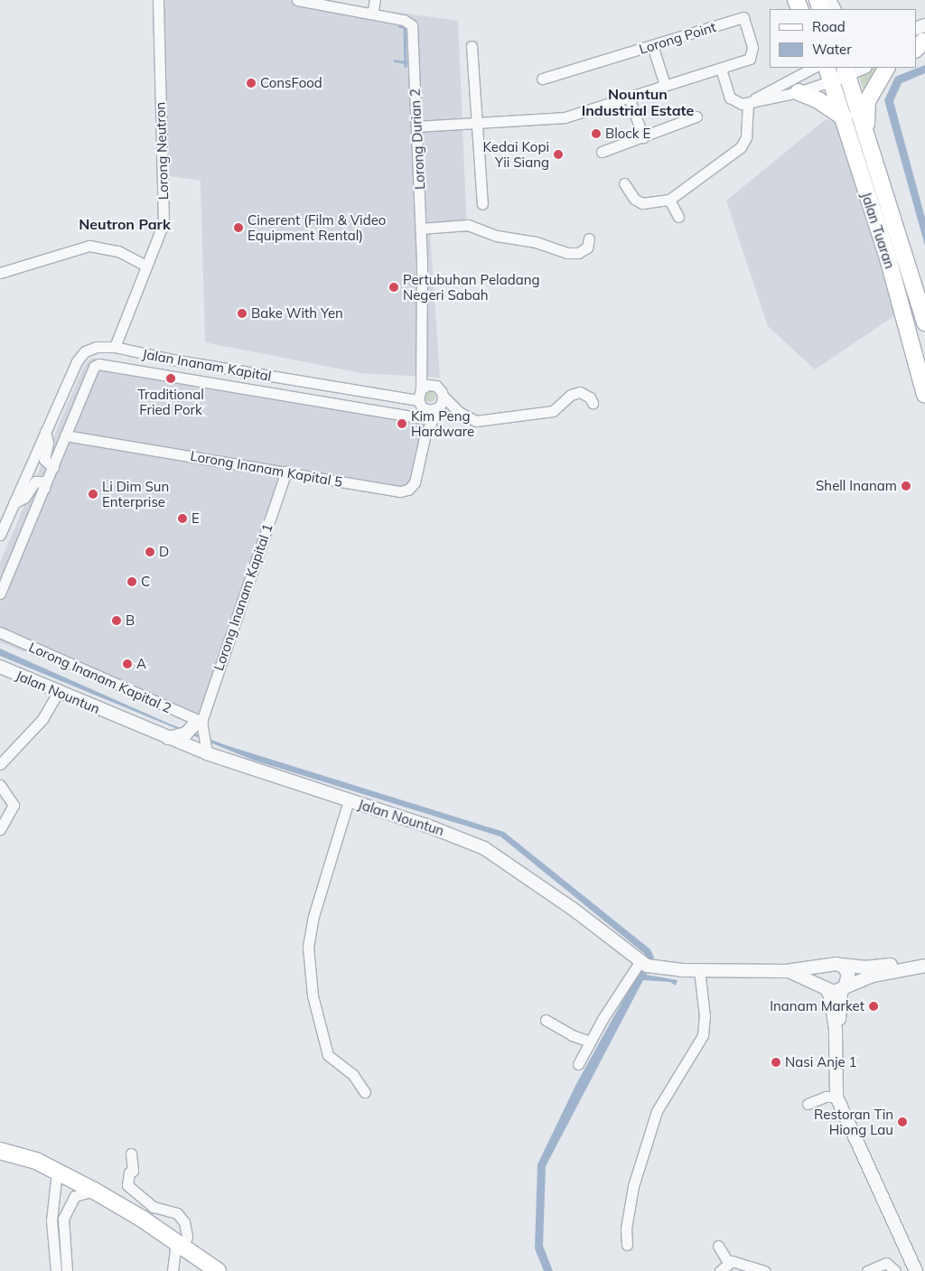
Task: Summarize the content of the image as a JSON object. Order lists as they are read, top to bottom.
{
  "streets": {
    "main road": ["Jalan Tuaran"],
    "street": [
      "Lorong Point",
      "Lorong Durian 2",
      "Lorong Neutron",
      "Jalan Inanam Kapital",
      "Lorong Inanam Kapital 5",
      "Lorong Inanam Kapital 1",
      "Lorong Inanam Kapital 2",
      "Jalan Nountun"
    ]
  },
  "crossings": [
    ["Lorong Durian 2", "Jalan Inanam Kapital"],
    ["Lorong Durian 2", "Lorong Inanam Kapital 5"],
    ["Lorong Neutron", "Jalan Inanam Kapital"],
    ["Jalan Inanam Kapital", "Lorong Inanam Kapital 5"],
    ["Lorong Inanam Kapital 5", "Lorong Inanam Kapital 1"],
    ["Lorong Inanam Kapital 1", "Lorong Inanam Kapital 2"]
  ],
  "districts": ["Nountun Industrial Estate", "Neutron Park"],
  "places": [
    "ConsFood",
    "Block E",
    "Kedai Kopi Yii Siang",
    "Cinerent (Film & Video Equipment Rental)",
    "Pertubuhan Peladang Negeri Sabah",
    "Bake With Yen",
    "Traditional Fried Pork",
    "Kim Peng Hardware",
    "Shell Inanam",
    "Li Dim Sun Enterprise",
    "E",
    "D",
    "C",
    "B",
    "A",
    "Inanam Market",
    "Nasi Anje 1",
    "Restoran Tin Hiong Lau"
  ],
  "legend": ["Road", "Water"]
}
